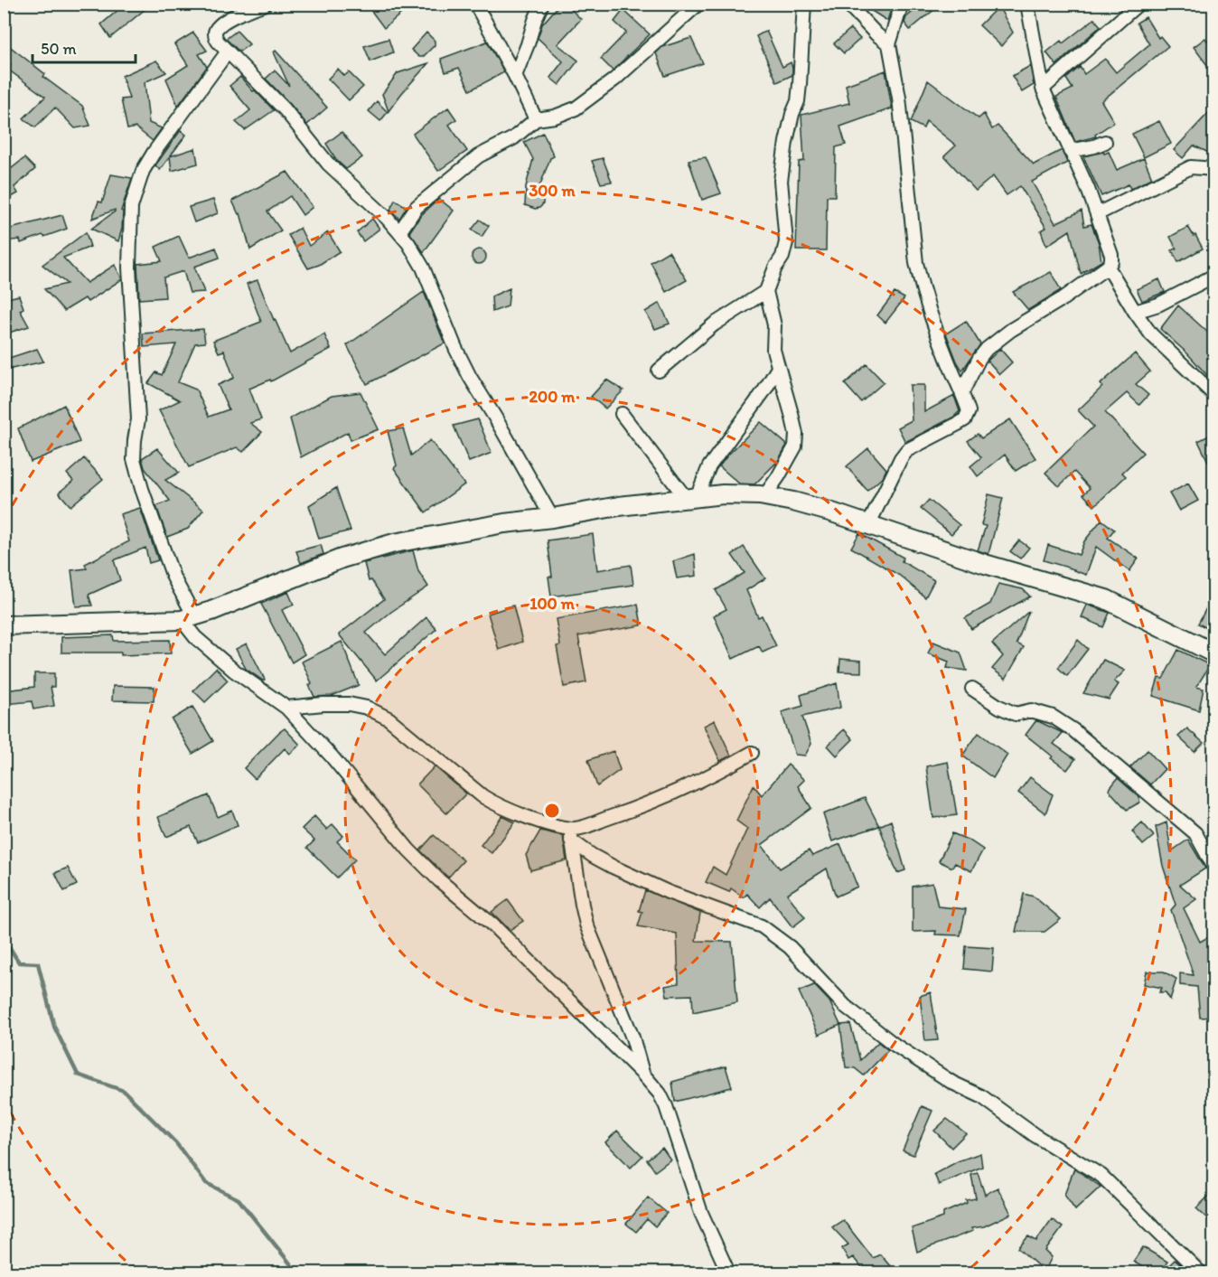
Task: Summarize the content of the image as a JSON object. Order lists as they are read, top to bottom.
{
  "scale_bar": "50 m",
  "rings": ["300 m", "200 m", "100 m"]
}
